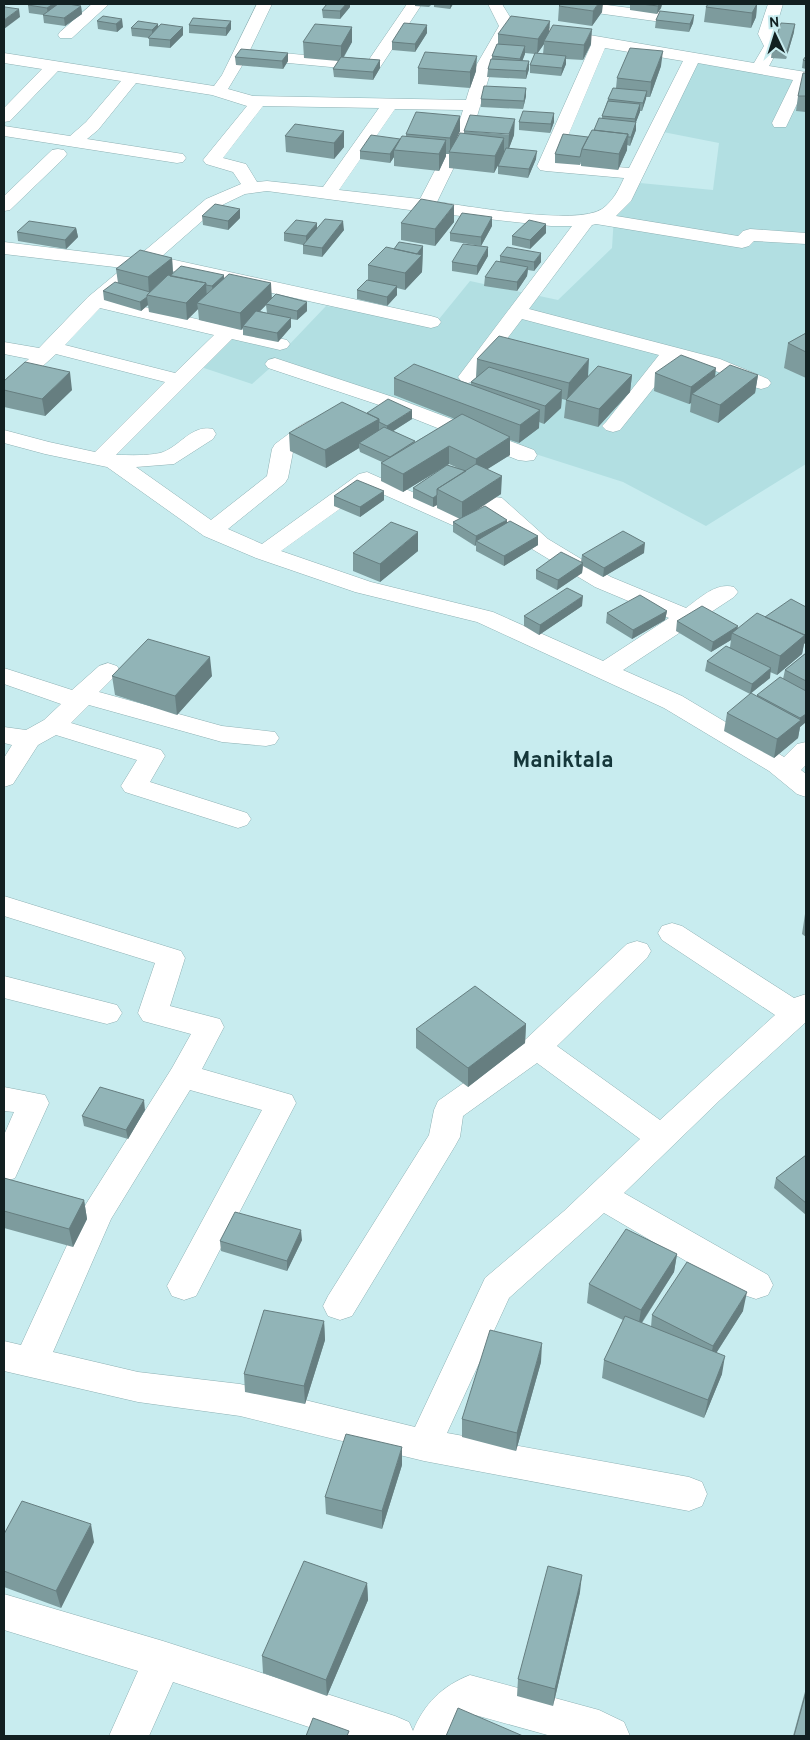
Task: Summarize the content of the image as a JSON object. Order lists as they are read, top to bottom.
{
  "districts": ["Maniktala"],
  "north": "top"
}
